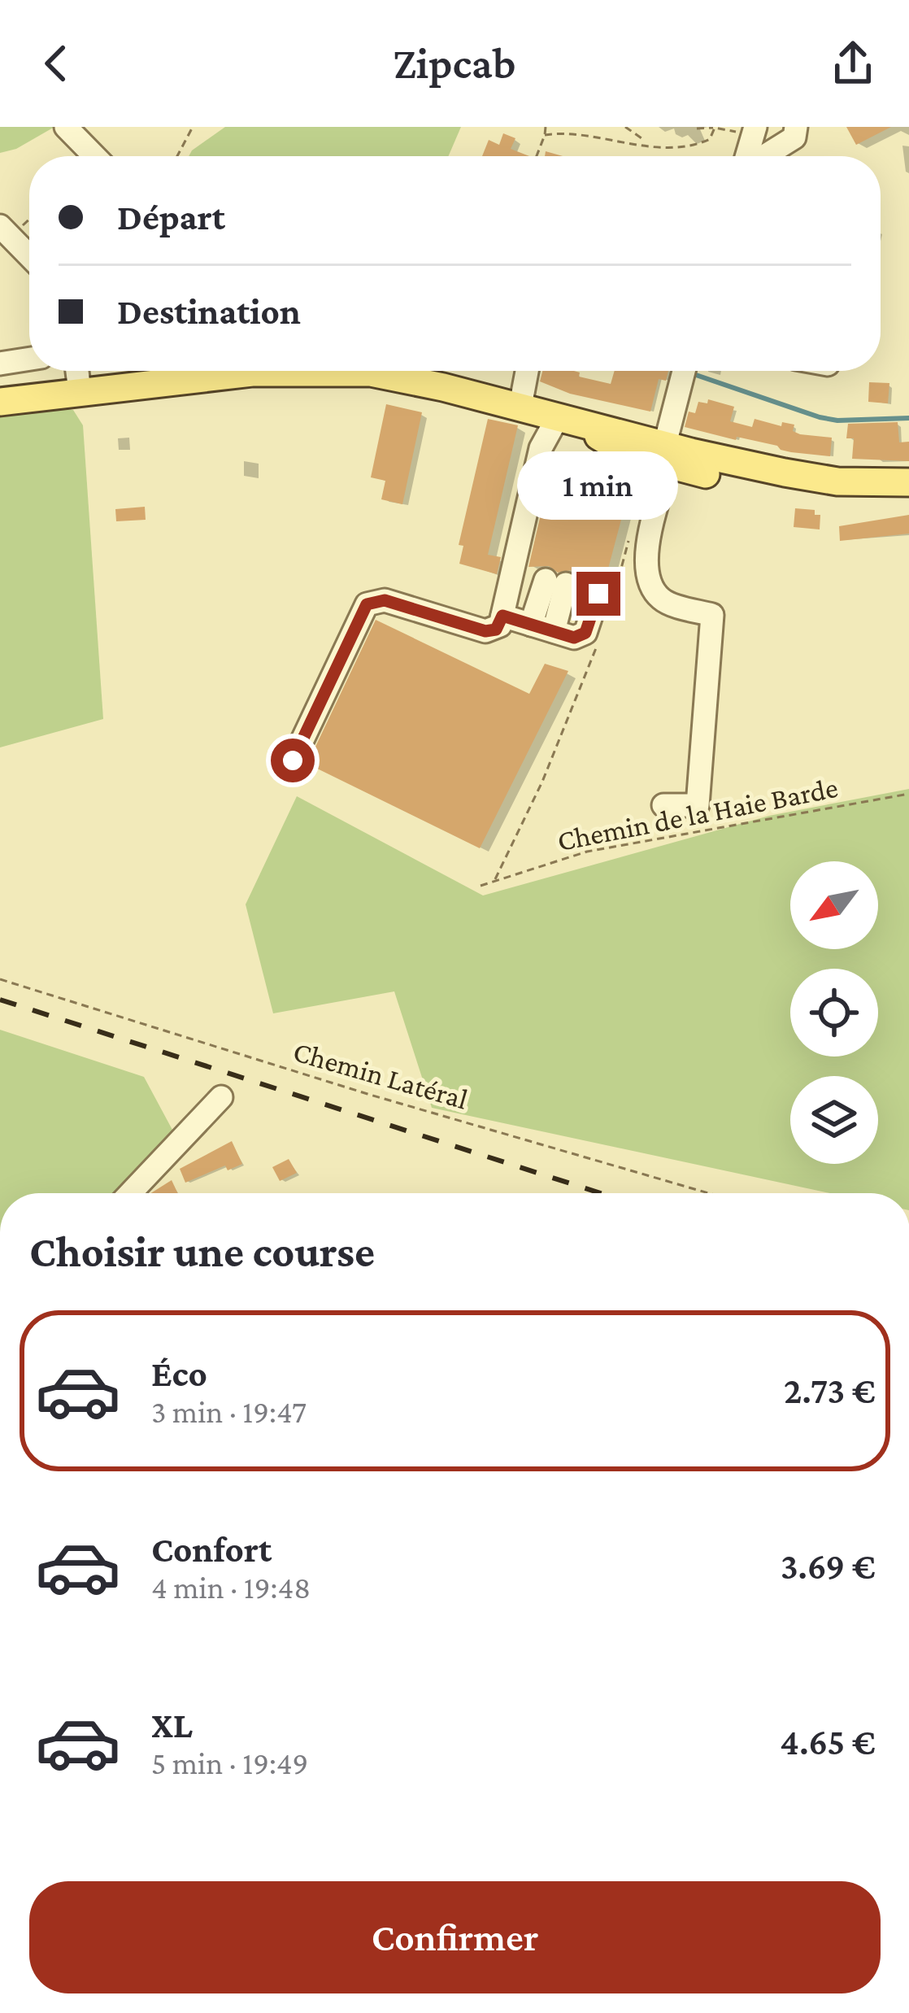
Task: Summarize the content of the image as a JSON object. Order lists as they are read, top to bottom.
{
  "streets": {
    "path": ["Chemin de la Haie Barde", "Chemin Latéral"]
  },
  "north": "bottom left",
  "page": {
    "header": "Zipcab",
    "banner": ["Départ", "Destination"],
    "bubble": "1 min",
    "heading": "Choisir une course",
    "list": [
      {
        "name": "Éco",
        "note": "3 min · 19:47",
        "value": "2.73 €"
      },
      {
        "name": "Confort",
        "note": "4 min · 19:48",
        "value": "3.69 €"
      },
      {
        "name": "XL",
        "note": "5 min · 19:49",
        "value": "4.65 €"
      }
    ],
    "buttons": "Confirmer"
  }
}
